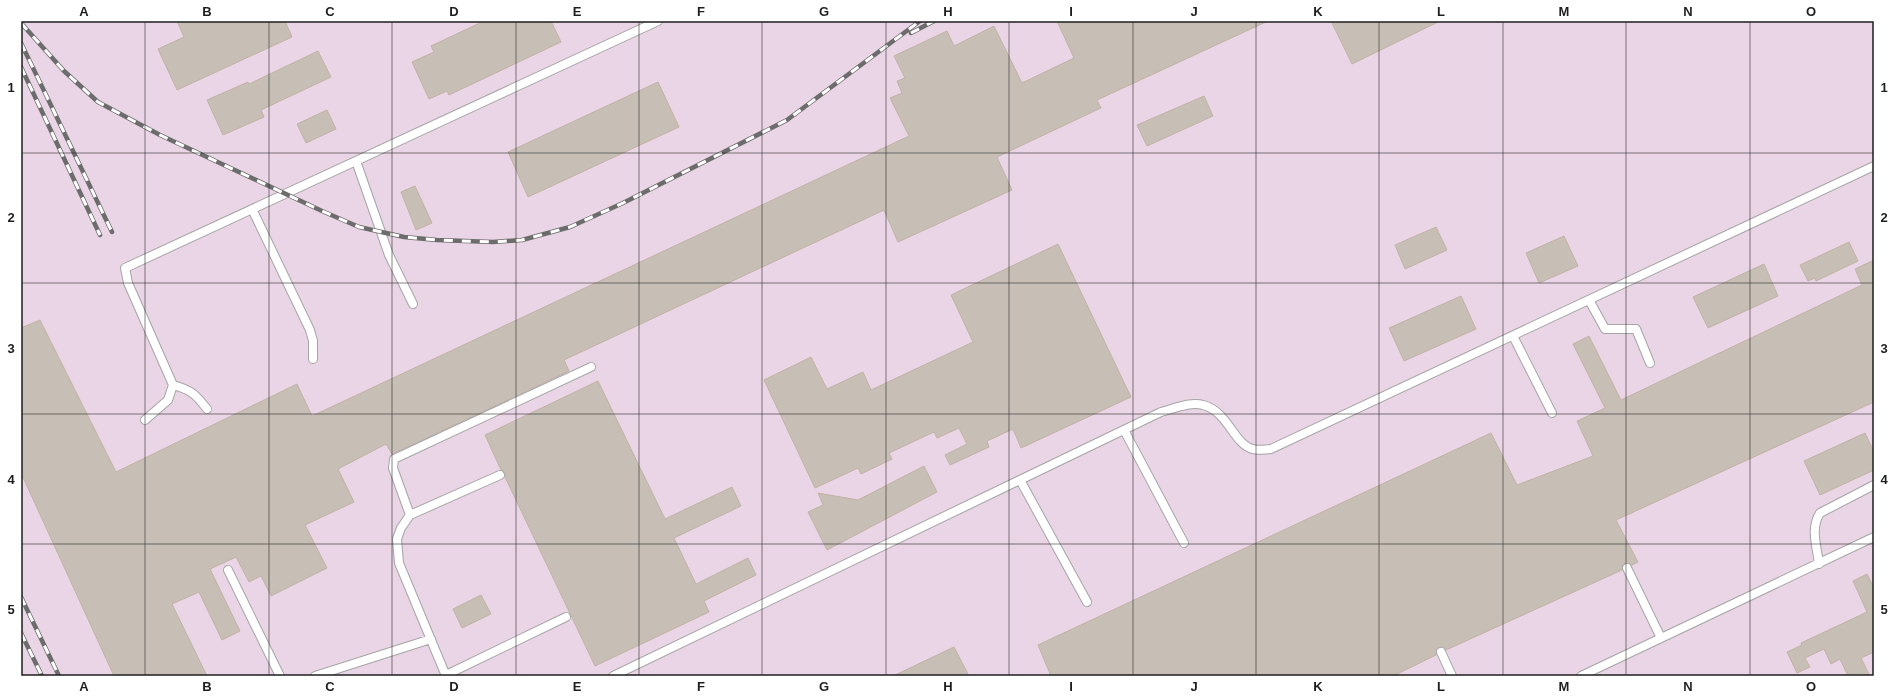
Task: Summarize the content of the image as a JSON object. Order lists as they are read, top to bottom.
{
  "grid": {
    "columns": [
      "A",
      "B",
      "C",
      "D",
      "E",
      "F",
      "G",
      "H",
      "I",
      "J",
      "K",
      "L",
      "M",
      "N",
      "O"
    ],
    "rows": [
      "1",
      "2",
      "3",
      "4",
      "5"
    ]
  }
}
